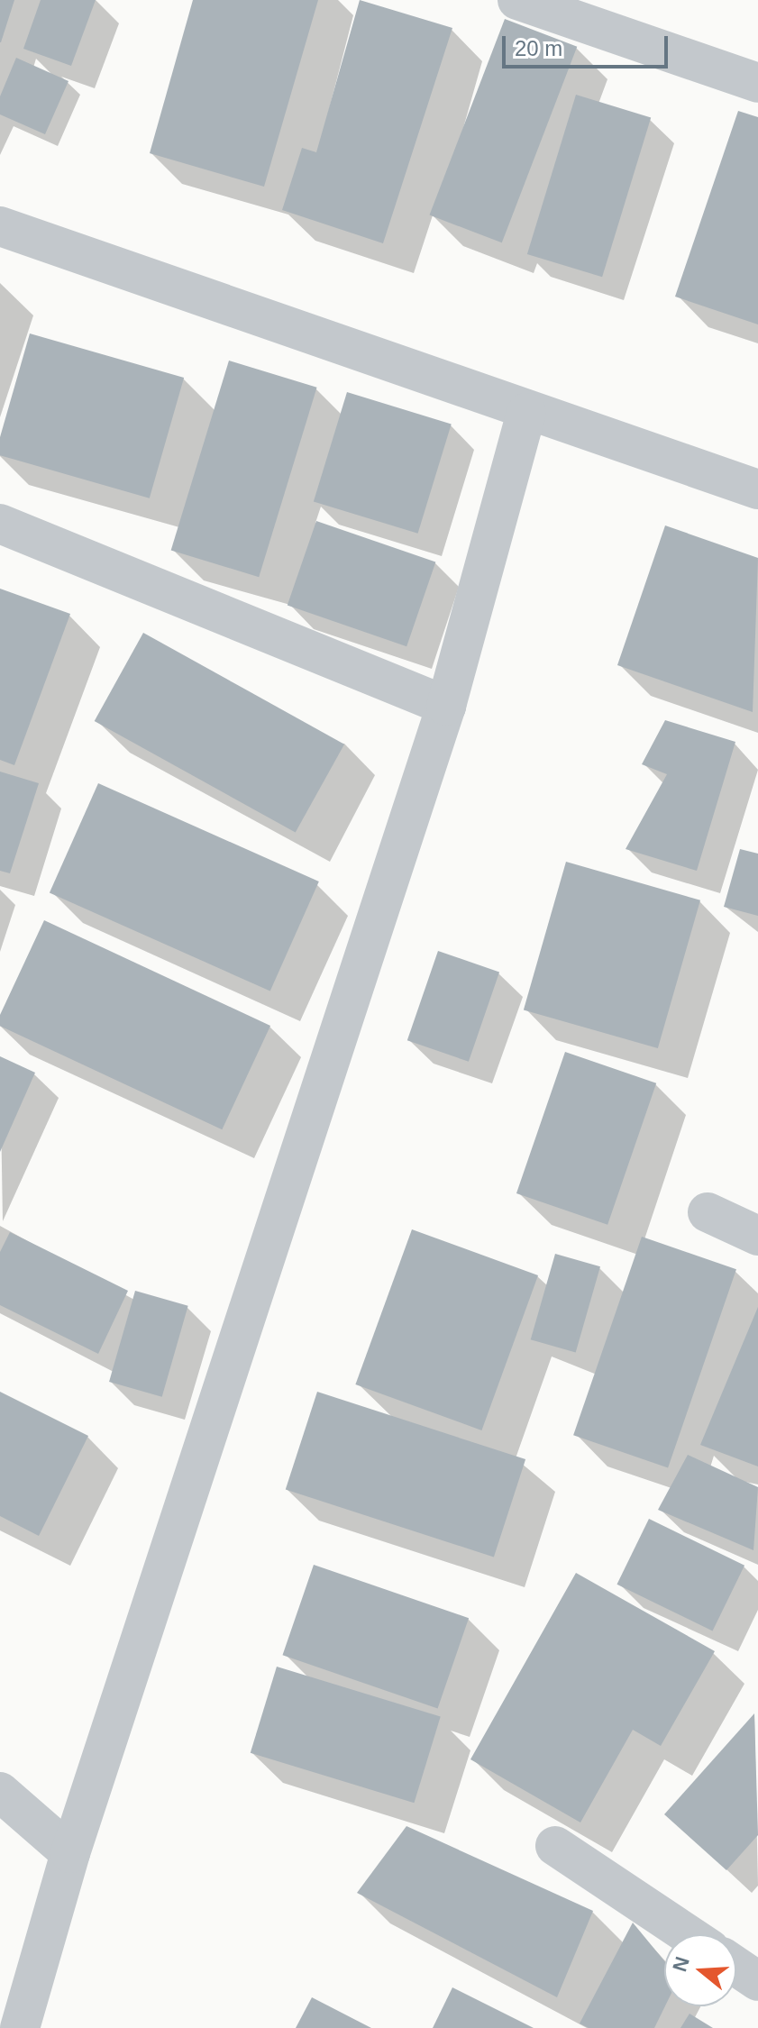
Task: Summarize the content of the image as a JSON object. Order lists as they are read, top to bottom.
{
  "scale_bar": "20 m",
  "north": "left"
}
